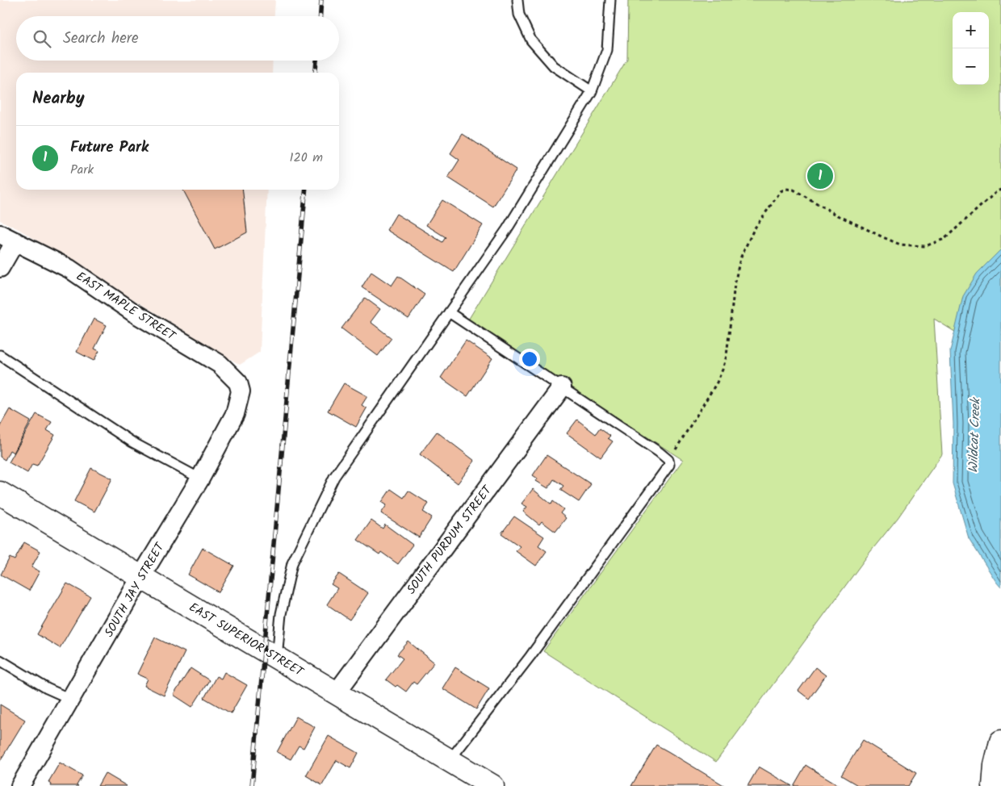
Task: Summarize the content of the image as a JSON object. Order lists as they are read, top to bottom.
{
  "streets": {
    "street": [
      "EAST MAPLE STREET",
      "SOUTH PURDUM STREET",
      "SOUTH JAY STREET",
      "EAST SUPERIOR STREET"
    ]
  },
  "crossings": [
    ["EAST MAPLE STREET", "SOUTH JAY STREET"],
    ["SOUTH PURDUM STREET", "EAST SUPERIOR STREET"],
    ["SOUTH JAY STREET", "EAST SUPERIOR STREET"]
  ],
  "water": ["Wildcat Creek"],
  "page": {
    "map_buttons": ["+", "−"],
    "search": "Search here",
    "heading": "Nearby",
    "list": [
      {
        "mark": "1",
        "name": "Future Park",
        "note": "Park",
        "value": "120 m"
      }
    ],
    "pins": "1"
  }
}
